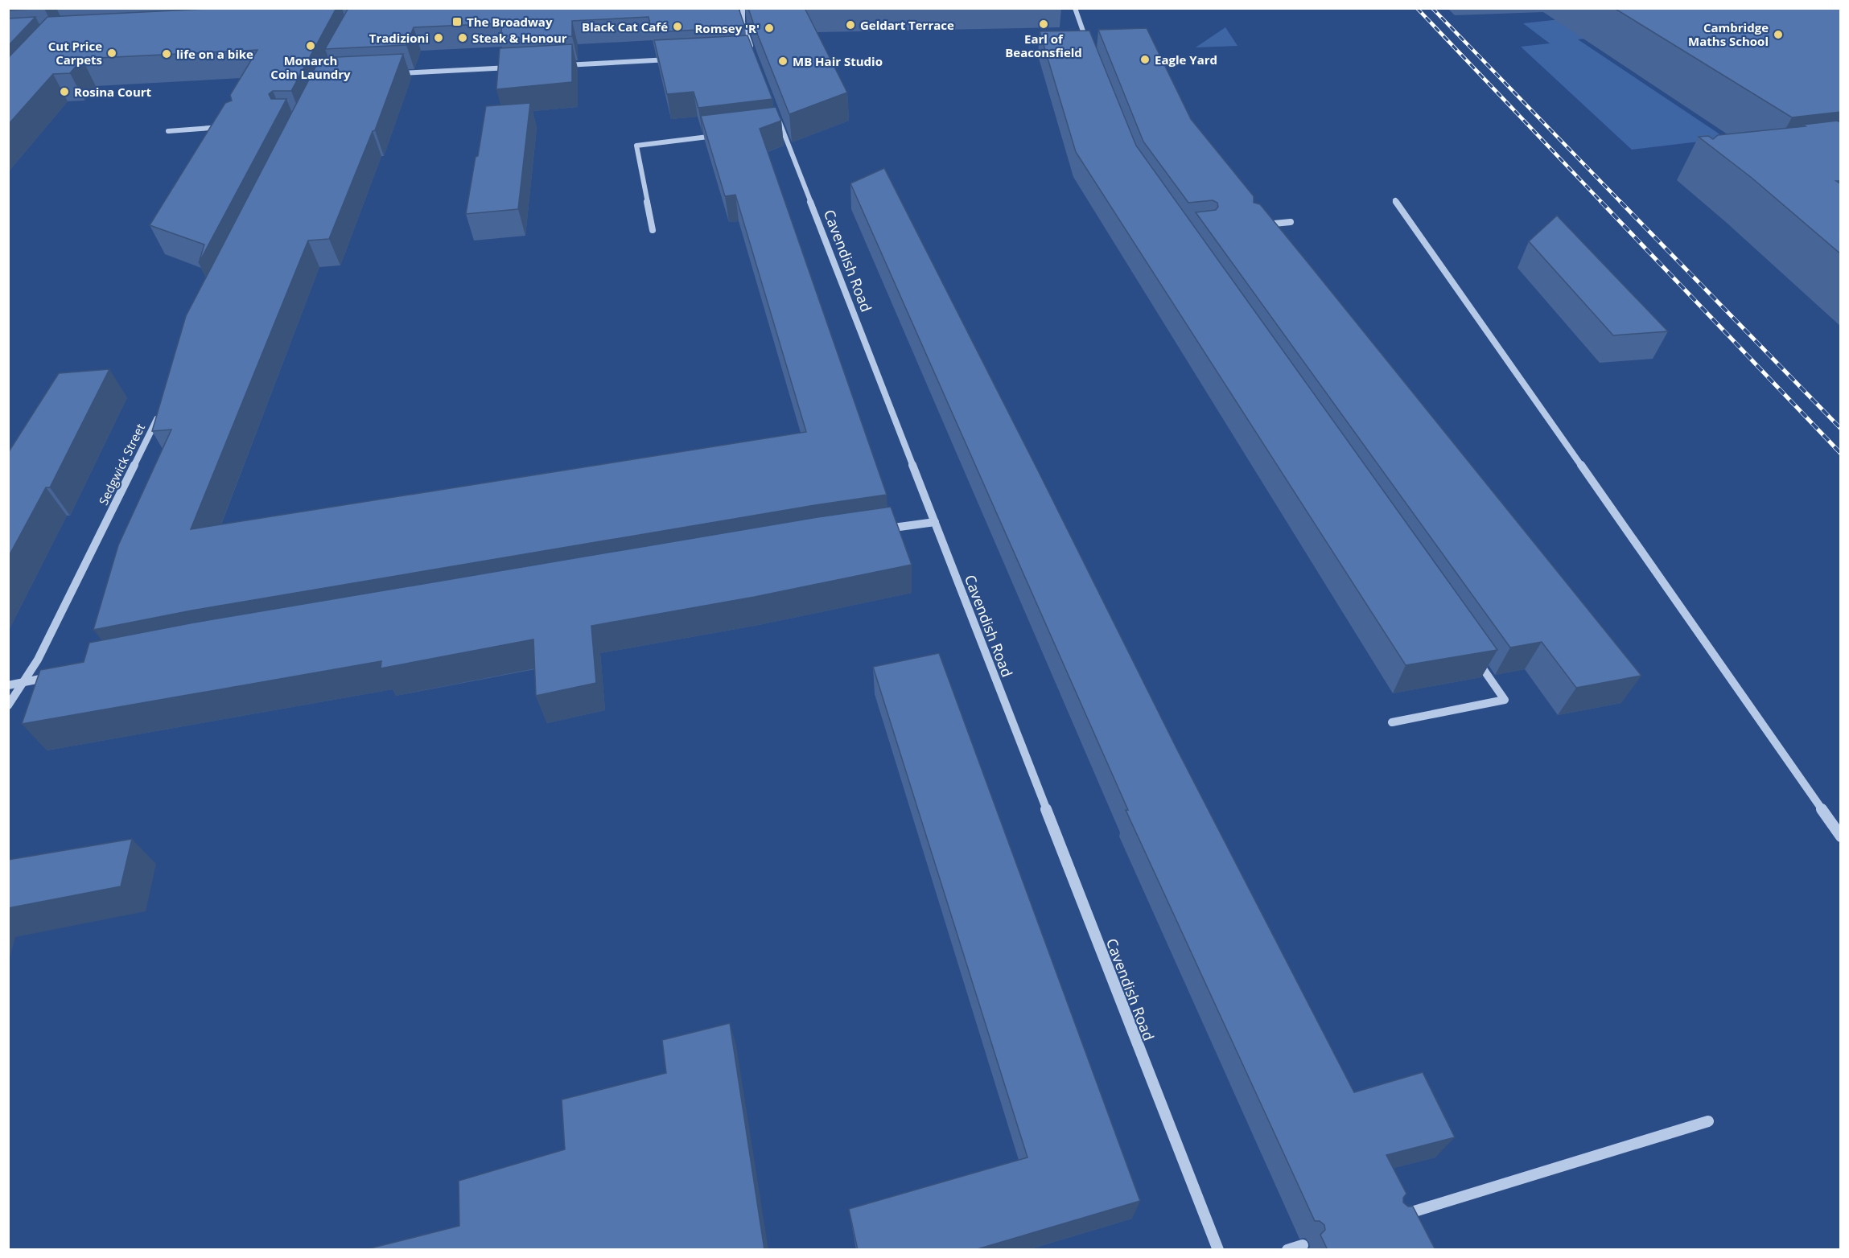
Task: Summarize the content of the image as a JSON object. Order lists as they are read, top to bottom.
{
  "streets": {
    "street": ["Cavendish Road", "Sedgwick Street"]
  },
  "places": {
    "transit": ["The Broadway"],
    "other": [
      "Earl of Beaconsfield",
      "Geldart Terrace",
      "Black Cat Café",
      "Romsey 'R'",
      "Cambridge Maths School",
      "Tradizioni",
      "Steak & Honour",
      "Monarch Coin Laundry",
      "Cut Price Carpets",
      "life on a bike",
      "Eagle Yard",
      "MB Hair Studio",
      "Rosina Court"
    ]
  }
}
